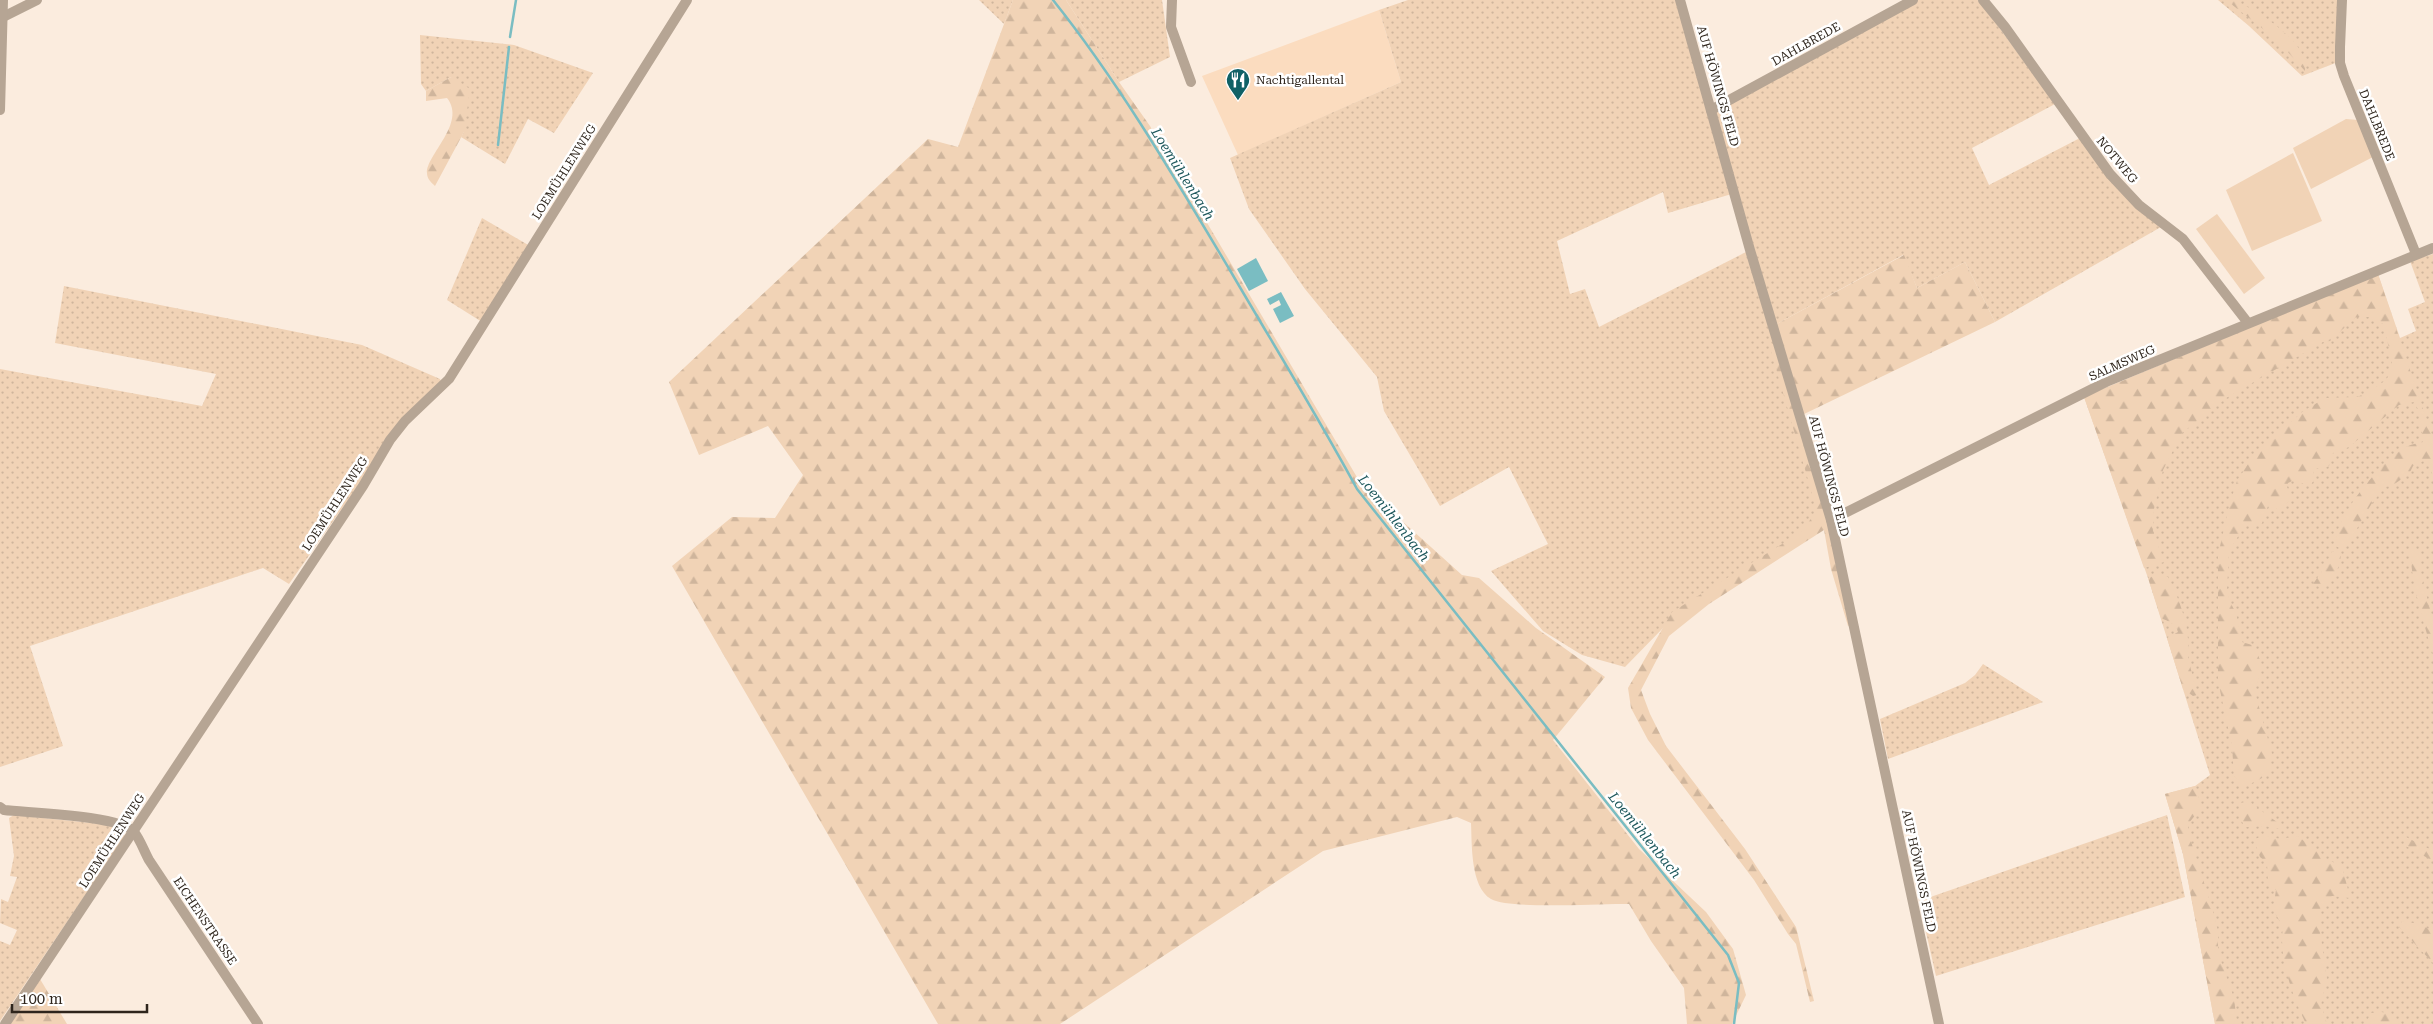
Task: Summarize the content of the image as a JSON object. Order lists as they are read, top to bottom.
{
  "streets": {
    "street": [
      "DAHLBREDE",
      "AUF HÖWINGS FELD",
      "NOTWEG",
      "LOEMÜHLENWEG",
      "SALMSWEG",
      "EICHENSTRASSE"
    ]
  },
  "crossings": [
    ["DAHLBREDE", "AUF HÖWINGS FELD"],
    ["DAHLBREDE", "SALMSWEG"],
    ["AUF HÖWINGS FELD", "SALMSWEG"],
    ["NOTWEG", "SALMSWEG"],
    ["LOEMÜHLENWEG", "EICHENSTRASSE"]
  ],
  "water": ["Loemühlenbach"],
  "places": {
    "restaurant": ["Nachtigallental"]
  },
  "scale_bar": "100 m"
}
